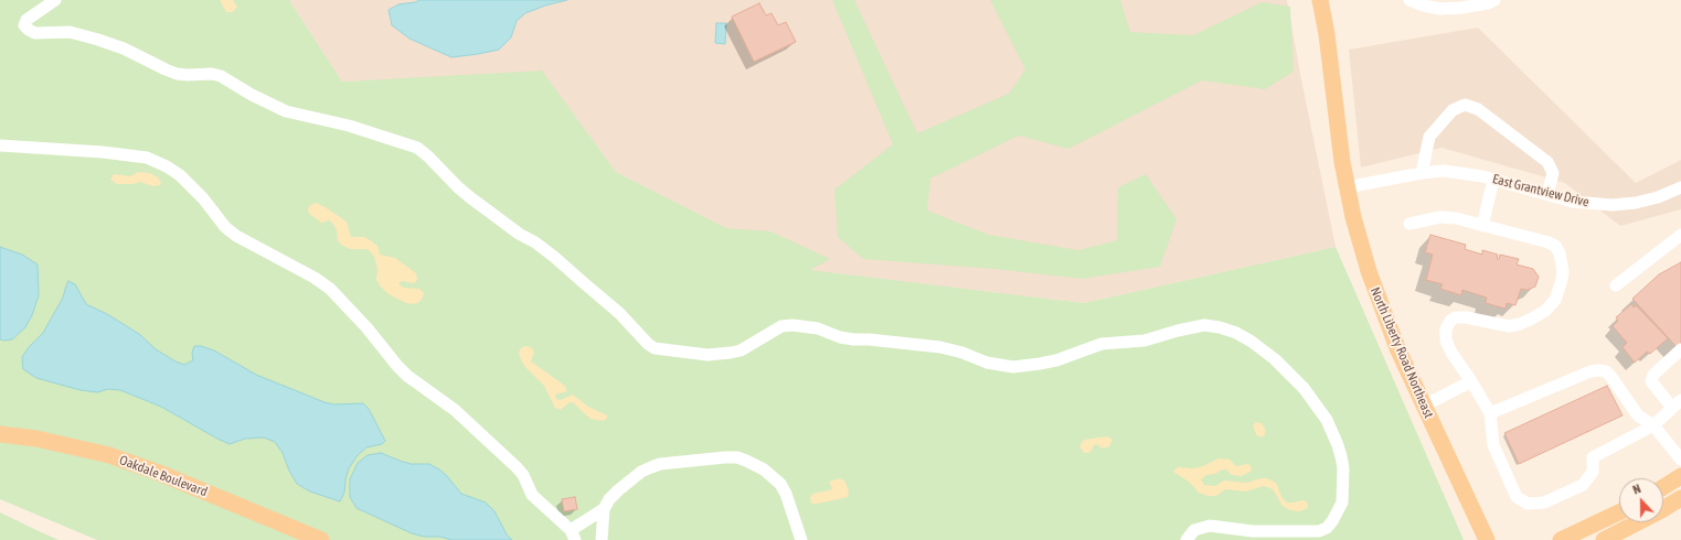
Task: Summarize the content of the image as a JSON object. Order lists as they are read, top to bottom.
{
  "streets": {
    "main road": ["North Liberty Road Northeast", "Oakdale Boulevard"],
    "street": ["East Grantview Drive"]
  },
  "crossings": [
    ["East Grantview Drive", "North Liberty Road Northeast"]
  ],
  "north": "top"
}
